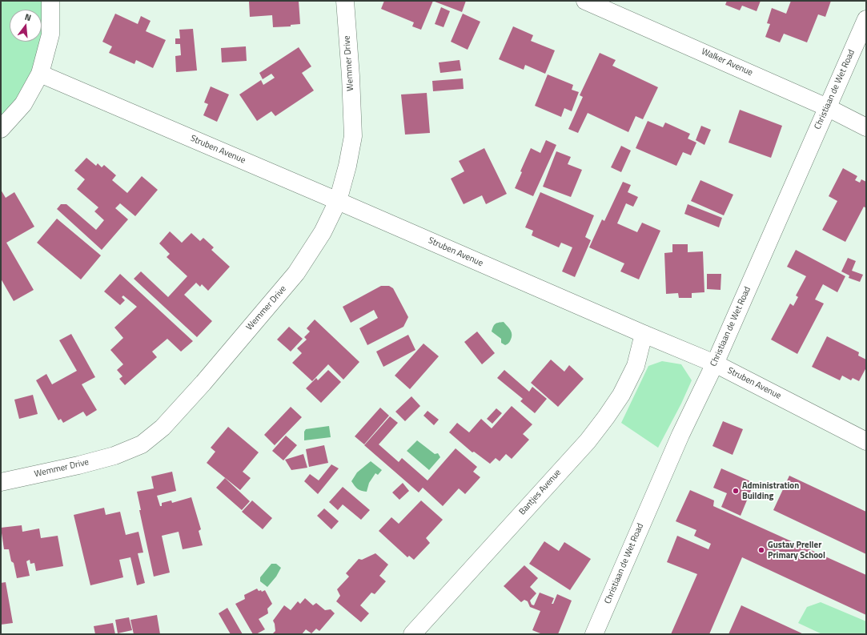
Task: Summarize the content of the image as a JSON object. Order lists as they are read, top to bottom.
{
  "streets": {
    "street": [
      "Walker Avenue",
      "Wemmer Drive",
      "Christiaan de Wet Road",
      "Struben Avenue",
      "Bantjes Avenue"
    ]
  },
  "crossings": [
    ["Walker Avenue", "Christiaan de Wet Road"],
    ["Wemmer Drive", "Struben Avenue"],
    ["Christiaan de Wet Road", "Struben Avenue"],
    ["Struben Avenue", "Bantjes Avenue"]
  ],
  "places": ["Administration Building", "Gustav Preller Primary School"],
  "north": "top"
}
